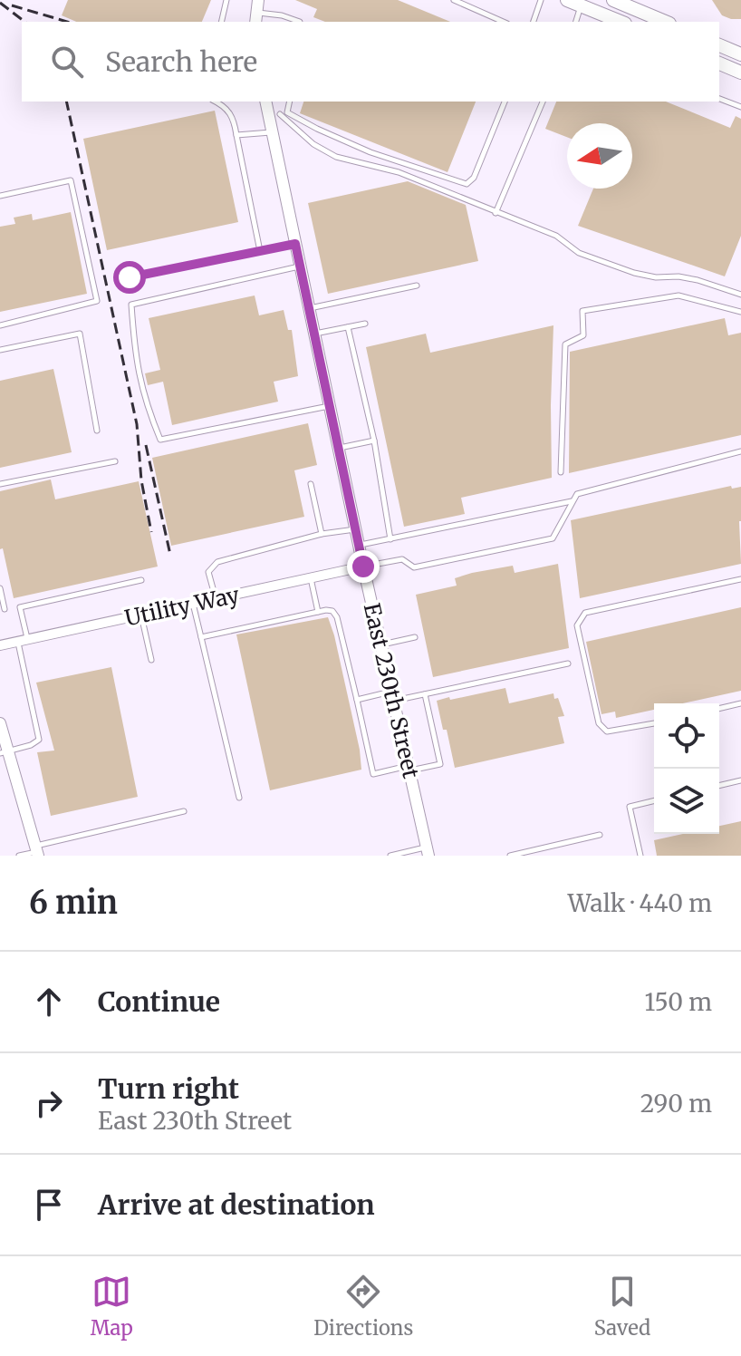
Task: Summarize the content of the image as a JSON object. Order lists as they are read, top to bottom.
{
  "streets": {
    "street": ["Utility Way", "East 230th Street"]
  },
  "crossings": [
    ["Utility Way", "East 230th Street"]
  ],
  "north": "left",
  "page": {
    "search": "Search here",
    "heading": ["6 min", "Walk · 440 m"],
    "list": [
      ["Continue", "150 m"],
      ["Turn right", "East 230th Street", "290 m"],
      "Arrive at destination"
    ],
    "nav": ["Map", "Directions", "Saved"]
  }
}
